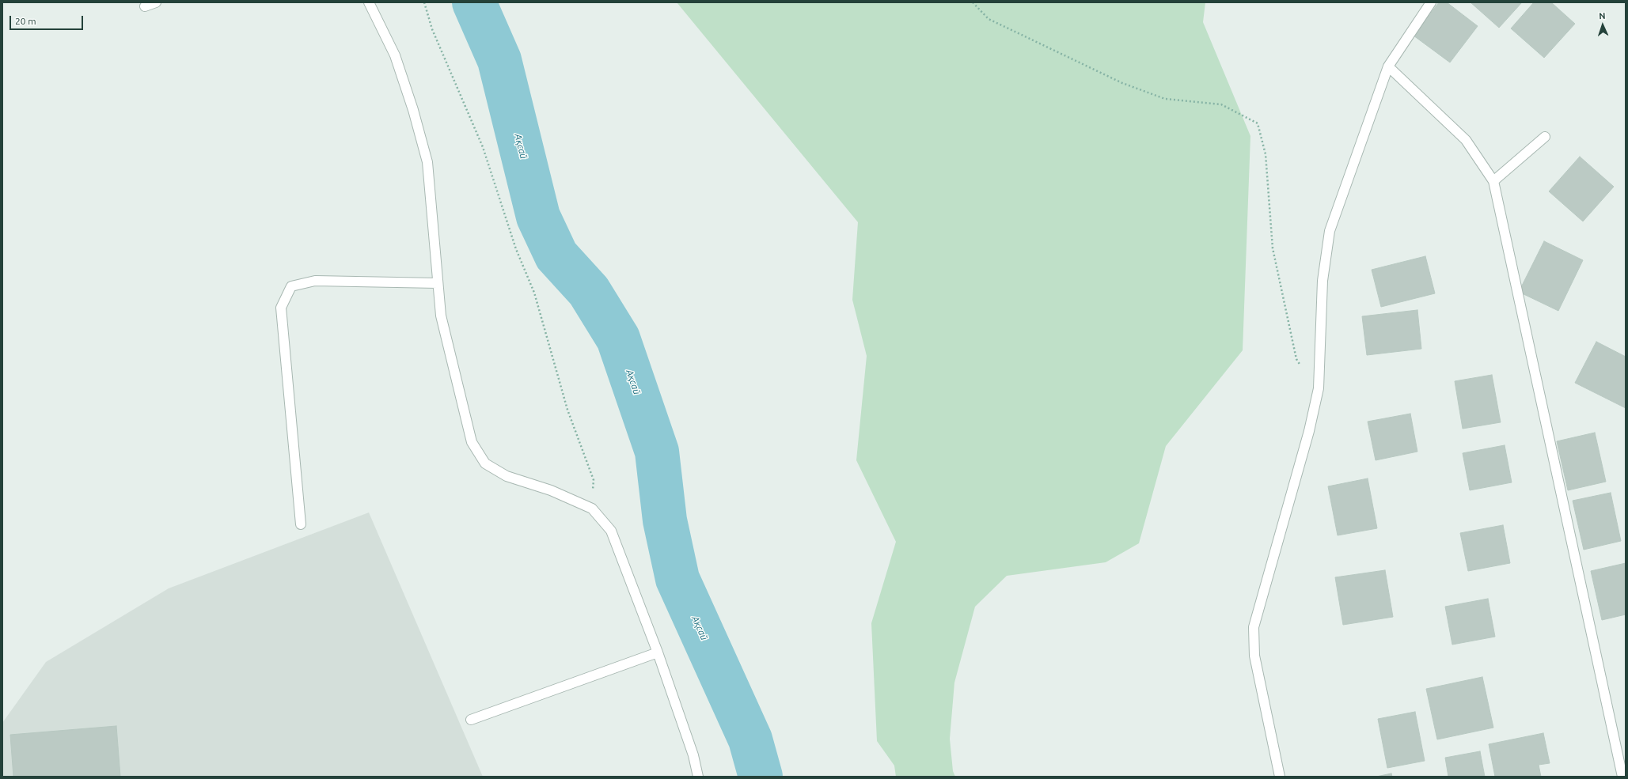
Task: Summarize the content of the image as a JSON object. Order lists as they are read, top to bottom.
{
  "water": ["Ақсай"],
  "scale_bar": "20 m",
  "north": "top"
}
